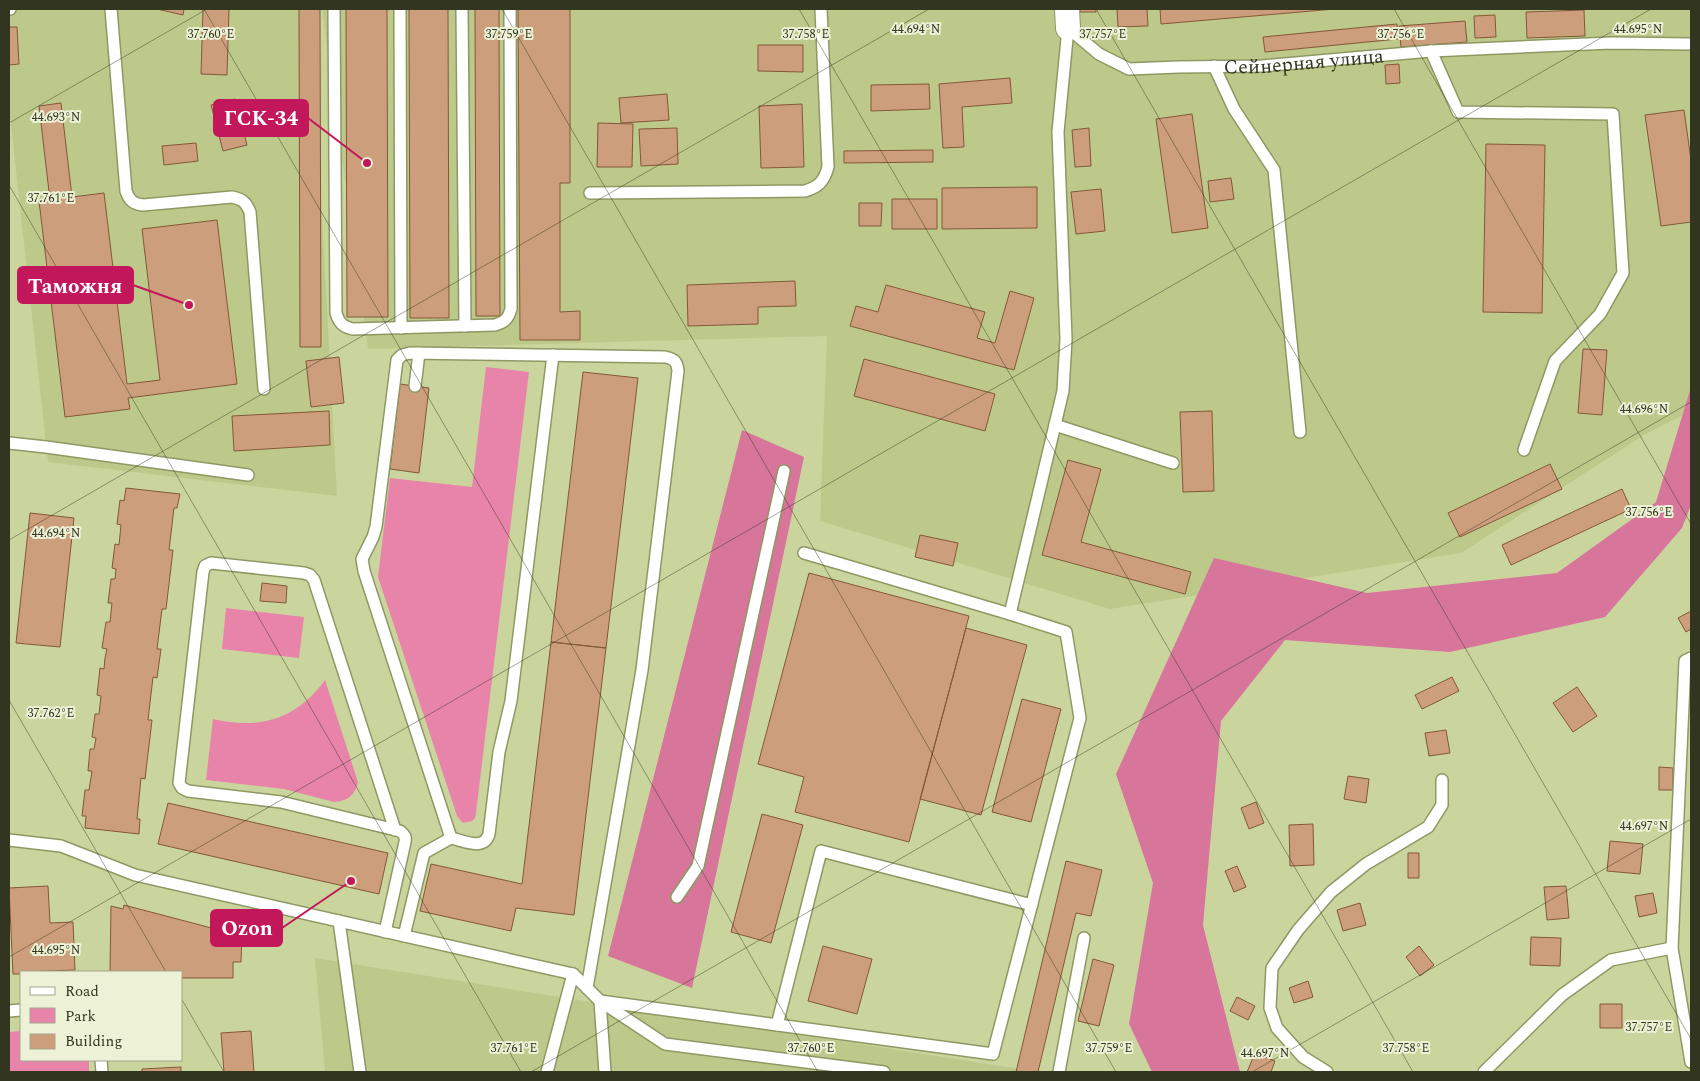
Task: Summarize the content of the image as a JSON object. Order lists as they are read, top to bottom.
{
  "streets": {
    "lane": ["Сейнерная улица"]
  },
  "places": ["ГСК-34", "Таможня", "Ozon"],
  "legend": ["Road", "Park", "Building"],
  "coordinates": [
    "44.694°N",
    "44.695°N",
    "37.760°E",
    "37.759°E",
    "37.758°E",
    "37.757°E",
    "37.756°E",
    "44.693°N",
    "37.761°E",
    "44.696°N",
    "37.762°E",
    "44.697°N"
  ]
}
